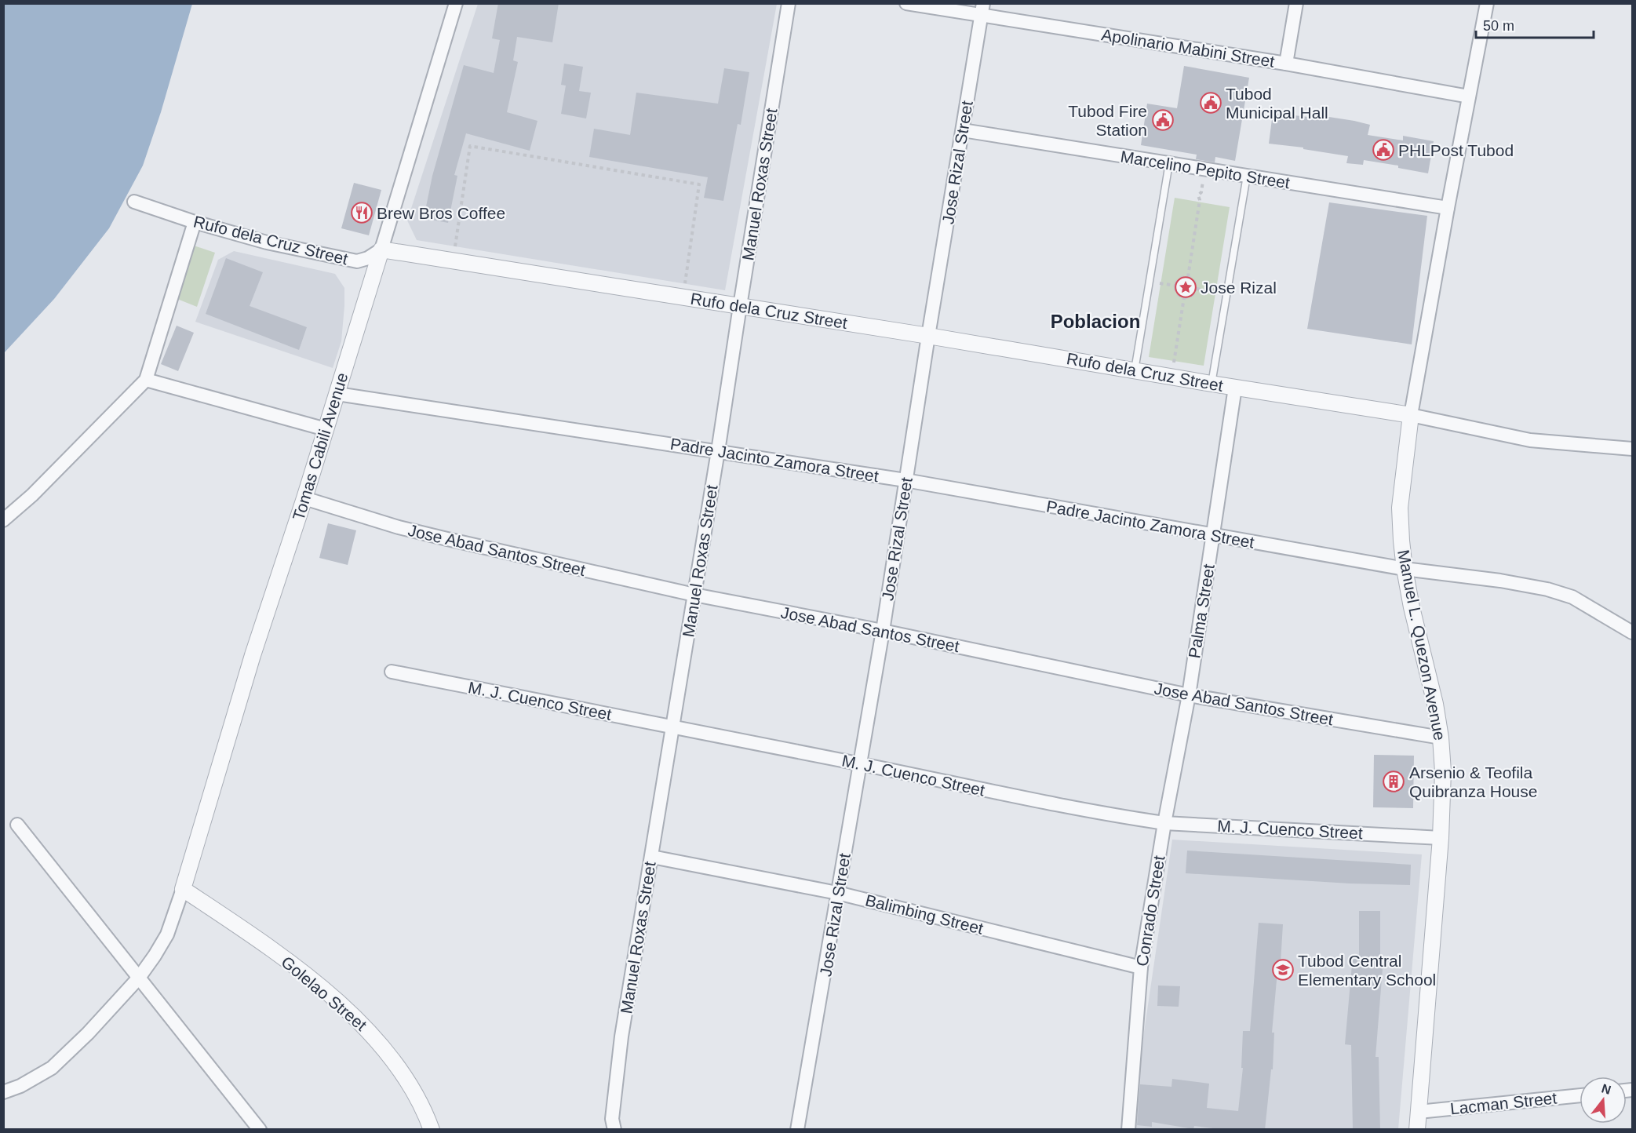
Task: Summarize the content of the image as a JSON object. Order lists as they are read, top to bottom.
{
  "streets": {
    "street": [
      "Apolinario Mabini Street",
      "Jose Rizal Street",
      "Marcelino Pepito Street",
      "Manuel Roxas Street",
      "Rufo dela Cruz Street",
      "Tomas Cabili Avenue",
      "Padre Jacinto Zamora Street",
      "Jose Abad Santos Street",
      "Palma Street",
      "Manuel L. Quezon Avenue",
      "M. J. Cuenco Street",
      "Conrado Street",
      "Balimbing Street",
      "Golelao Street",
      "Lacman Street"
    ]
  },
  "crossings": [
    ["Apolinario Mabini Street", "Jose Rizal Street"],
    ["Jose Rizal Street", "Marcelino Pepito Street"],
    ["Jose Rizal Street", "Rufo dela Cruz Street"],
    ["Jose Rizal Street", "Padre Jacinto Zamora Street"],
    ["Jose Rizal Street", "Jose Abad Santos Street"],
    ["Jose Rizal Street", "M. J. Cuenco Street"],
    ["Jose Rizal Street", "Balimbing Street"],
    ["Manuel Roxas Street", "Rufo dela Cruz Street"],
    ["Manuel Roxas Street", "Padre Jacinto Zamora Street"],
    ["Manuel Roxas Street", "Jose Abad Santos Street"],
    ["Manuel Roxas Street", "M. J. Cuenco Street"],
    ["Manuel Roxas Street", "Balimbing Street"],
    ["Rufo dela Cruz Street", "Tomas Cabili Avenue"],
    ["Rufo dela Cruz Street", "Palma Street"],
    ["Rufo dela Cruz Street", "Manuel L. Quezon Avenue"],
    ["Tomas Cabili Avenue", "Padre Jacinto Zamora Street"],
    ["Tomas Cabili Avenue", "Jose Abad Santos Street"],
    ["Tomas Cabili Avenue", "Golelao Street"],
    ["Padre Jacinto Zamora Street", "Palma Street"],
    ["Padre Jacinto Zamora Street", "Manuel L. Quezon Avenue"],
    ["Jose Abad Santos Street", "Palma Street"],
    ["Jose Abad Santos Street", "Manuel L. Quezon Avenue"],
    ["Jose Abad Santos Street", "Conrado Street"],
    ["Palma Street", "Conrado Street"],
    ["Manuel L. Quezon Avenue", "M. J. Cuenco Street"],
    ["Manuel L. Quezon Avenue", "Lacman Street"],
    ["M. J. Cuenco Street", "Conrado Street"],
    ["Conrado Street", "Balimbing Street"]
  ],
  "districts": ["Poblacion"],
  "places": {
    "public building": ["Tubod Municipal Hall", "Tubod Fire Station", "PHLPost Tubod"],
    "restaurant": ["Brew Bros Coffee"],
    "place": ["Jose Rizal"],
    "building": ["Arsenio & Teofila Quibranza House"],
    "school or university": ["Tubod Central Elementary School"]
  },
  "scale_bar": "50 m",
  "north": "top"
}
